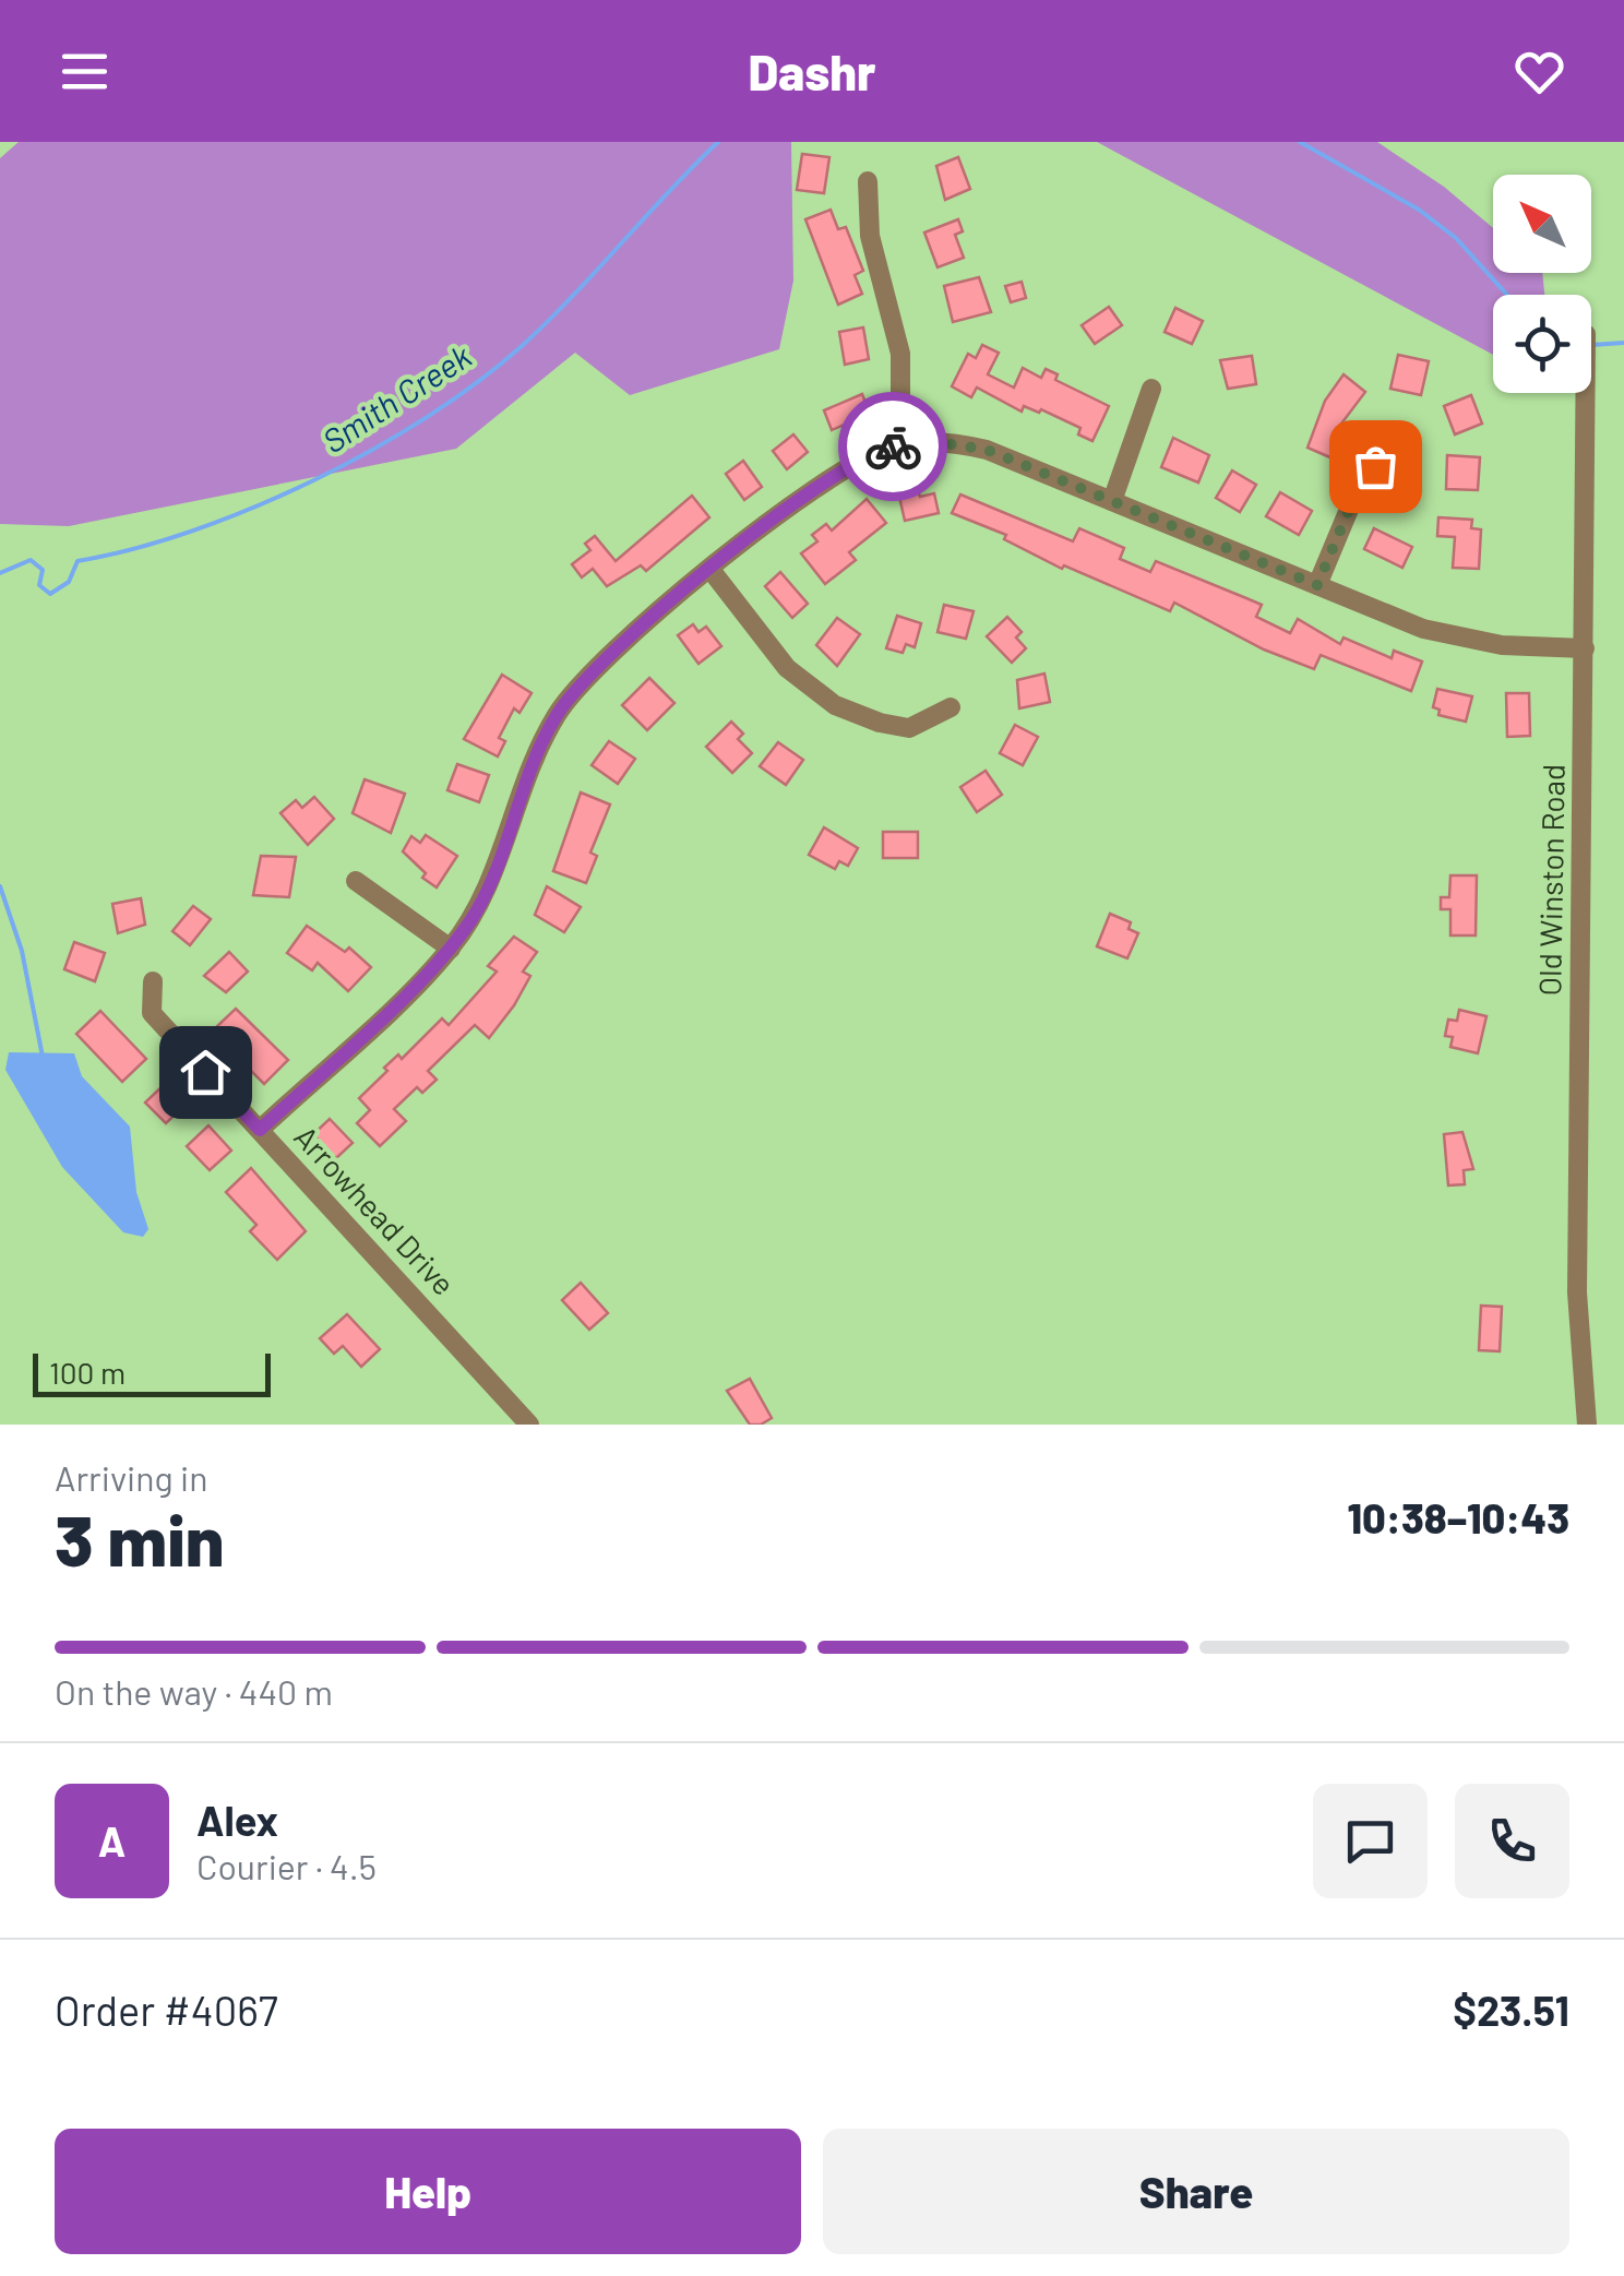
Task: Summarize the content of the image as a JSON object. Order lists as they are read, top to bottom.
{
  "streets": {
    "street": ["Old Winston Road", "Arrowhead Drive"]
  },
  "water": ["Smith Creek"],
  "scale_bar": "100 m",
  "north": "top left",
  "page": {
    "header": "Dashr",
    "scale": "100 m",
    "heading": ["3 min", "Arriving in", "10:38–10:43"],
    "panel": [
      "Alex",
      "Courier · 4.5",
      "Order #4067",
      "$23.51"
    ],
    "bar": "On the way · 440 m",
    "round": "A",
    "buttons": ["Help", "Share"]
  }
}
